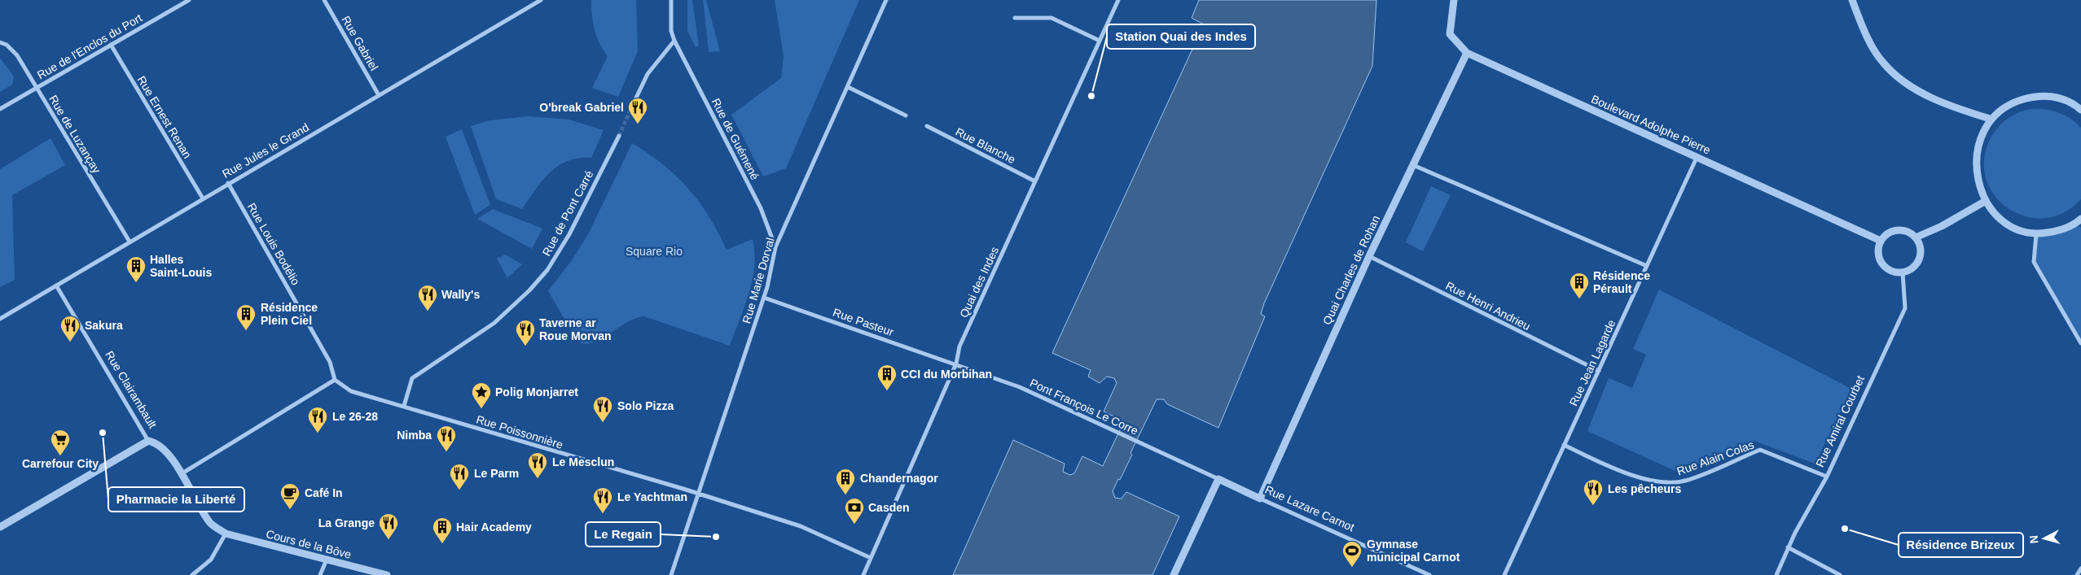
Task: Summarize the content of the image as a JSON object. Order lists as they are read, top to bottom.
{
  "streets": {
    "street": [
      "Rue Gabriel",
      "Rue de l'Enclos du Port",
      "Rue Ernest Renan",
      "Boulevard Adolphe Pierre",
      "Rue de Luzançay",
      "Rue de Guémené",
      "Rue Blanche",
      "Rue Jules le Grand",
      "Rue de Pont Carré",
      "Rue Louis Bodélio",
      "Quai Charles de Rohan",
      "Rue Marie Dorval",
      "Quai des Indes",
      "Rue Henri Andrieu",
      "Rue Pasteur",
      "Rue Jean Lagarde",
      "Rue Clairambault",
      "Pont François Le Corre",
      "Rue Amiral Courbet",
      "Rue Poissonnière",
      "Rue Alain Colas",
      "Rue Lazare Carnot",
      "Cours de la Bôve"
    ]
  },
  "crossings": [
    ["Rue Gabriel", "Rue Jules le Grand"],
    ["Rue de l'Enclos du Port", "Rue Ernest Renan"],
    ["Rue de l'Enclos du Port", "Rue de Luzançay"],
    ["Rue Ernest Renan", "Rue Jules le Grand"],
    ["Boulevard Adolphe Pierre", "Quai Charles de Rohan"],
    ["Boulevard Adolphe Pierre", "Rue Jean Lagarde"],
    ["Boulevard Adolphe Pierre", "Rue Amiral Courbet"],
    ["Rue de Luzançay", "Rue Jules le Grand"],
    ["Rue de Guémené", "Rue Marie Dorval"],
    ["Rue Blanche", "Quai des Indes"],
    ["Rue Jules le Grand", "Rue Louis Bodélio"],
    ["Rue Jules le Grand", "Rue Clairambault"],
    ["Rue de Pont Carré", "Rue Poissonnière"],
    ["Rue Louis Bodélio", "Rue Poissonnière"],
    ["Quai Charles de Rohan", "Rue Henri Andrieu"],
    ["Quai Charles de Rohan", "Rue Lazare Carnot"],
    ["Rue Marie Dorval", "Rue Pasteur"],
    ["Rue Marie Dorval", "Rue Poissonnière"],
    ["Quai des Indes", "Rue Pasteur"],
    ["Quai des Indes", "Pont François Le Corre"],
    ["Quai des Indes", "Rue Poissonnière"],
    ["Rue Henri Andrieu", "Rue Jean Lagarde"],
    ["Rue Pasteur", "Pont François Le Corre"],
    ["Rue Jean Lagarde", "Rue Alain Colas"],
    ["Rue Clairambault", "Cours de la Bôve"],
    ["Pont François Le Corre", "Rue Lazare Carnot"],
    ["Rue Amiral Courbet", "Rue Alain Colas"]
  ],
  "parks": ["Square Rio"],
  "places": {
    "other": [
      "Station Quai des Indes",
      "Pharmacie la Liberté",
      "Résidence Brizeux",
      "Le Regain"
    ],
    "restaurant": [
      "O'break Gabriel",
      "Wally's",
      "Sakura",
      "Taverne ar Roue Morvan",
      "Solo Pizza",
      "Le 26-28",
      "Nimba",
      "Le Mesclun",
      "Le Parm",
      "Les pêcheurs",
      "Le Yachtman",
      "La Grange"
    ],
    "building": [
      "Halles Saint-Louis",
      "Résidence Pérault",
      "Résidence Plein Ciel",
      "CCI du Morbihan",
      "Chandernagor",
      "Hair Academy"
    ],
    "place": ["Polig Monjarret"],
    "supermarket": ["Carrefour City"],
    "cafe": ["Café In"],
    "bank": ["Casden"],
    "sports": ["Gymnase municipal Carnot"]
  },
  "north": "left"
}
